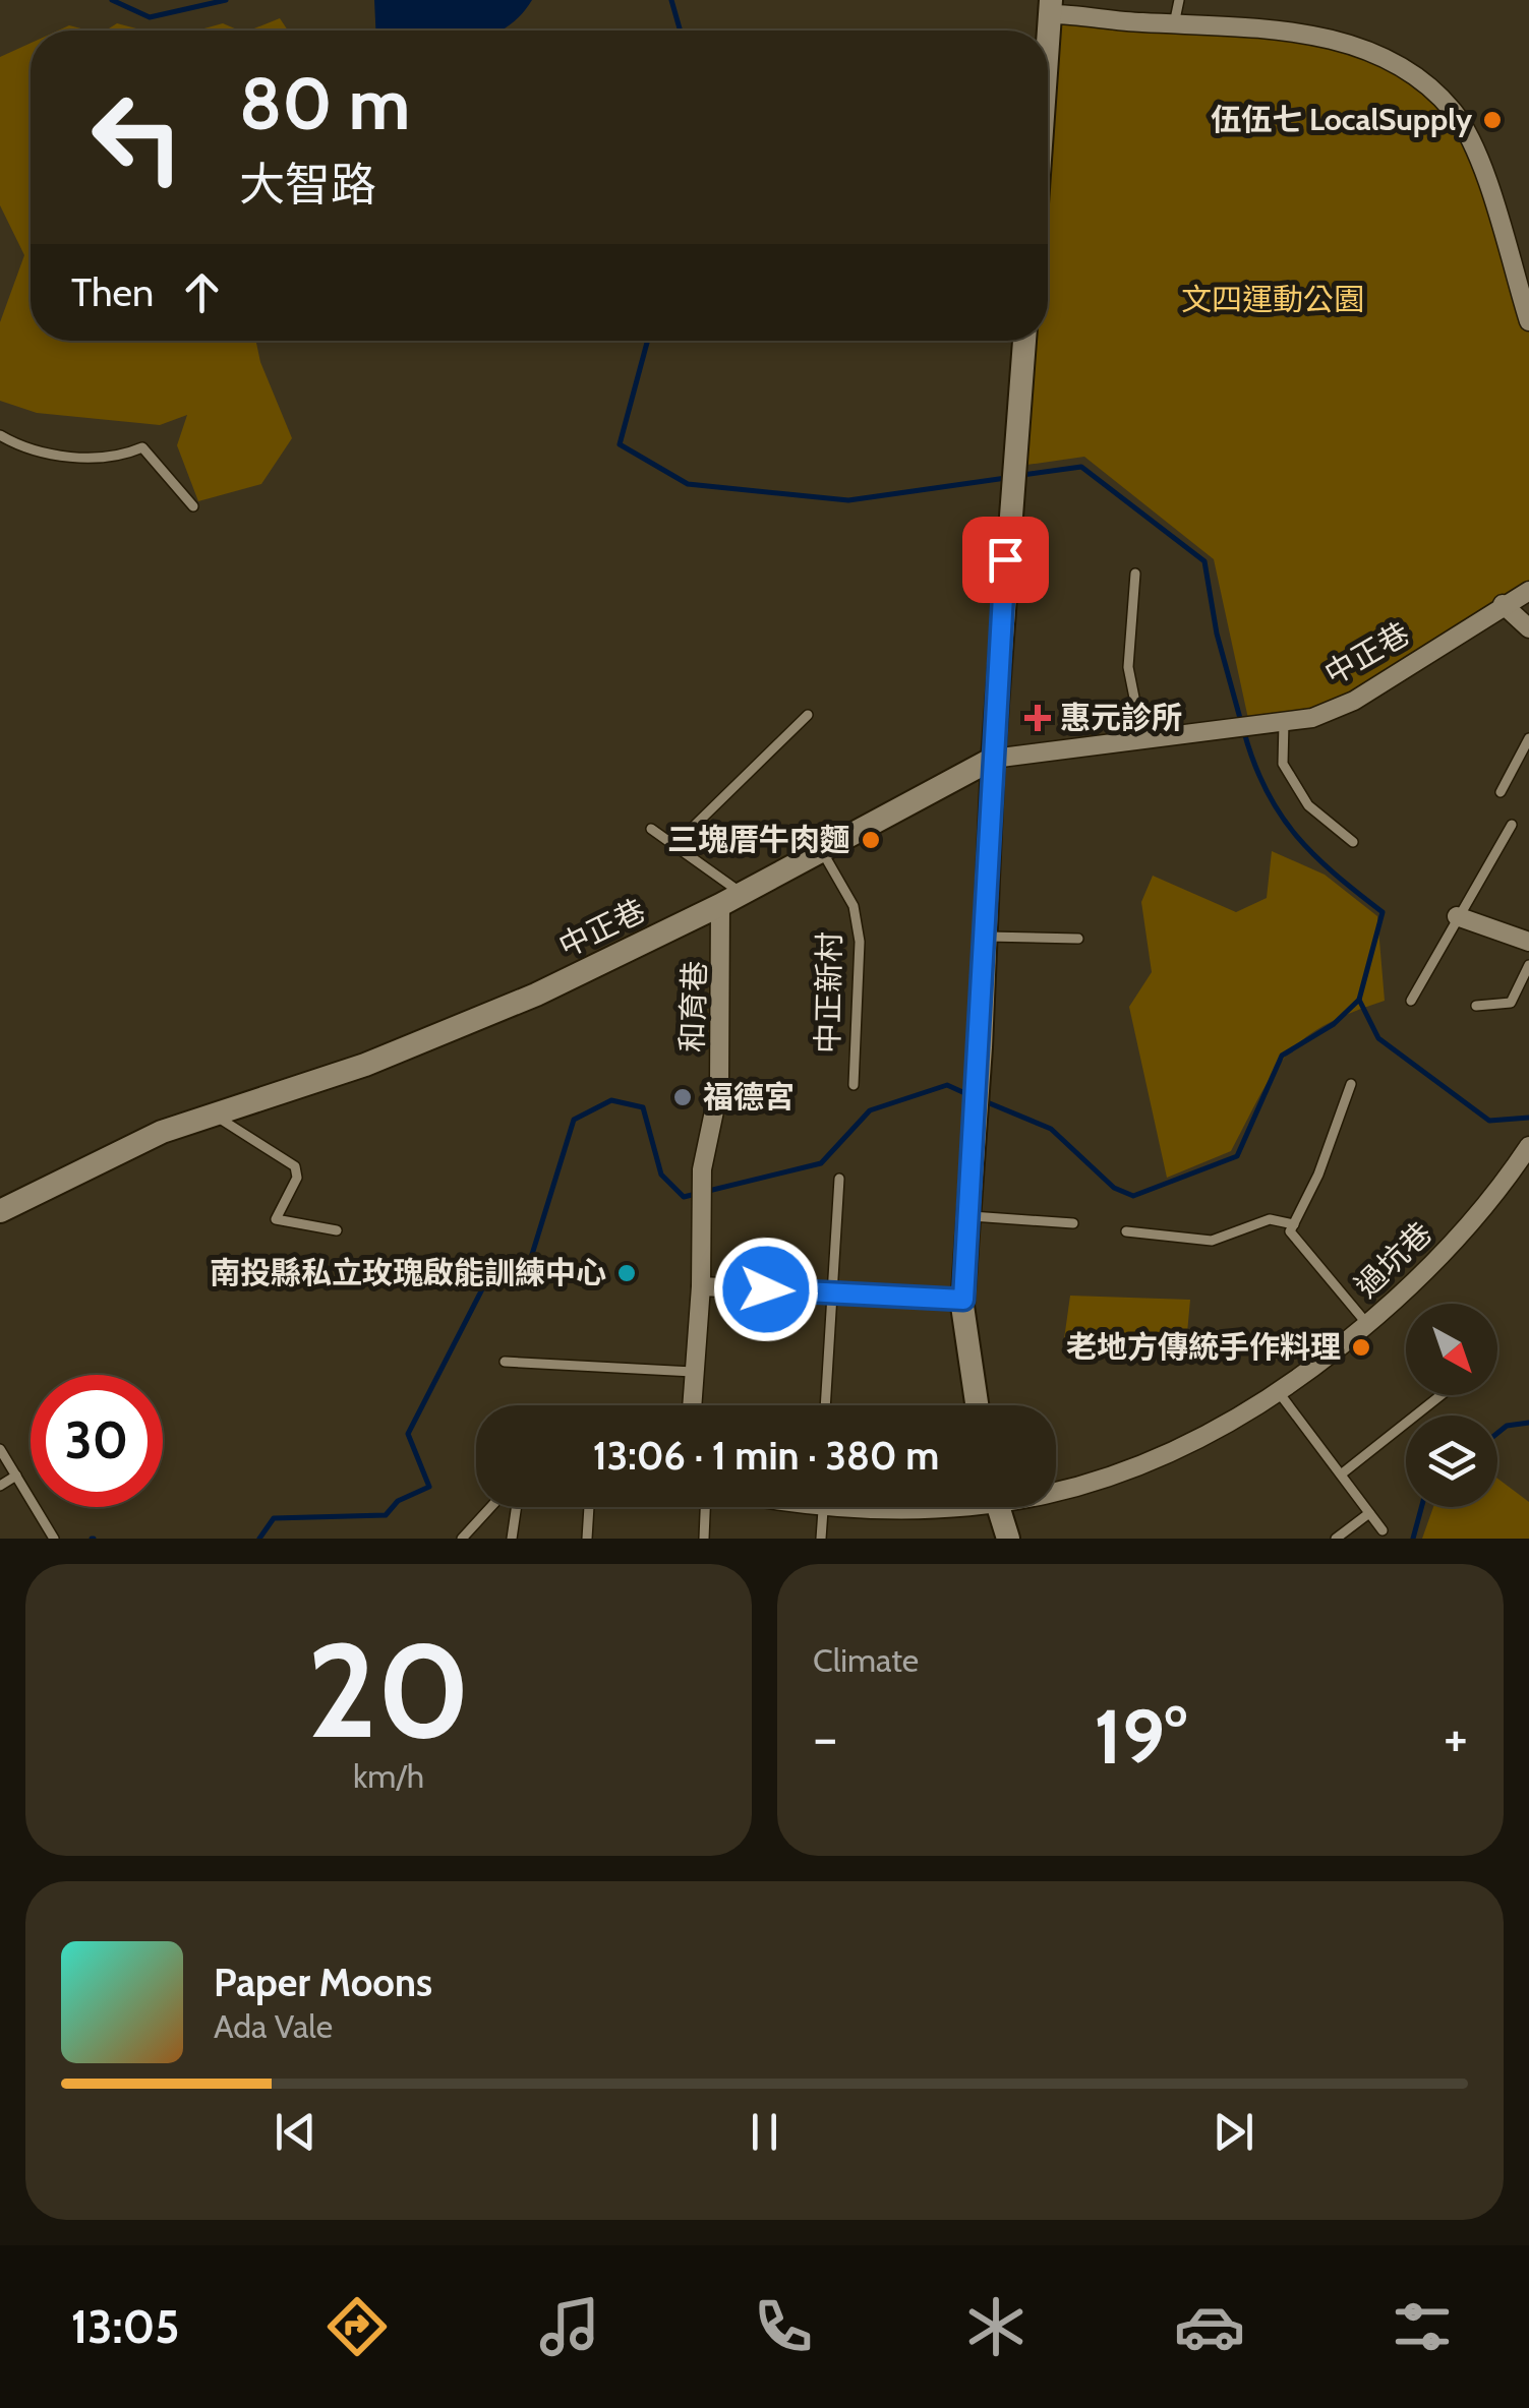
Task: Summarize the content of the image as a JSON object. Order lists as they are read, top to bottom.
{
  "streets": {
    "street": ["中正巷", "和育巷", "過坑巷"],
    "lane": ["中正新村"]
  },
  "crossings": [
    ["中正巷", "中正新村"],
    ["中正巷", "和育巷"]
  ],
  "parks": ["文四運動公園"],
  "places": {
    "other": [
      "伍伍七 LocalSupply",
      "三塊厝牛肉麵",
      "福德宮",
      "南投縣私立玫瑰啟能訓練中心",
      "老地方傳統手作料理"
    ],
    "health": ["惠元診所"]
  },
  "north": "bottom right",
  "page": {
    "turn": ["80 m", "大智路"],
    "then": "Then",
    "limit": "30",
    "trip": "13:06 · 1 min · 380 m",
    "tile": [
      ["20", "km/h"],
      "Climate"
    ],
    "heat": ["−", "19°", "+"],
    "song": ["Paper Moons", "Ada Vale"],
    "tabs": "13:05"
  }
}
